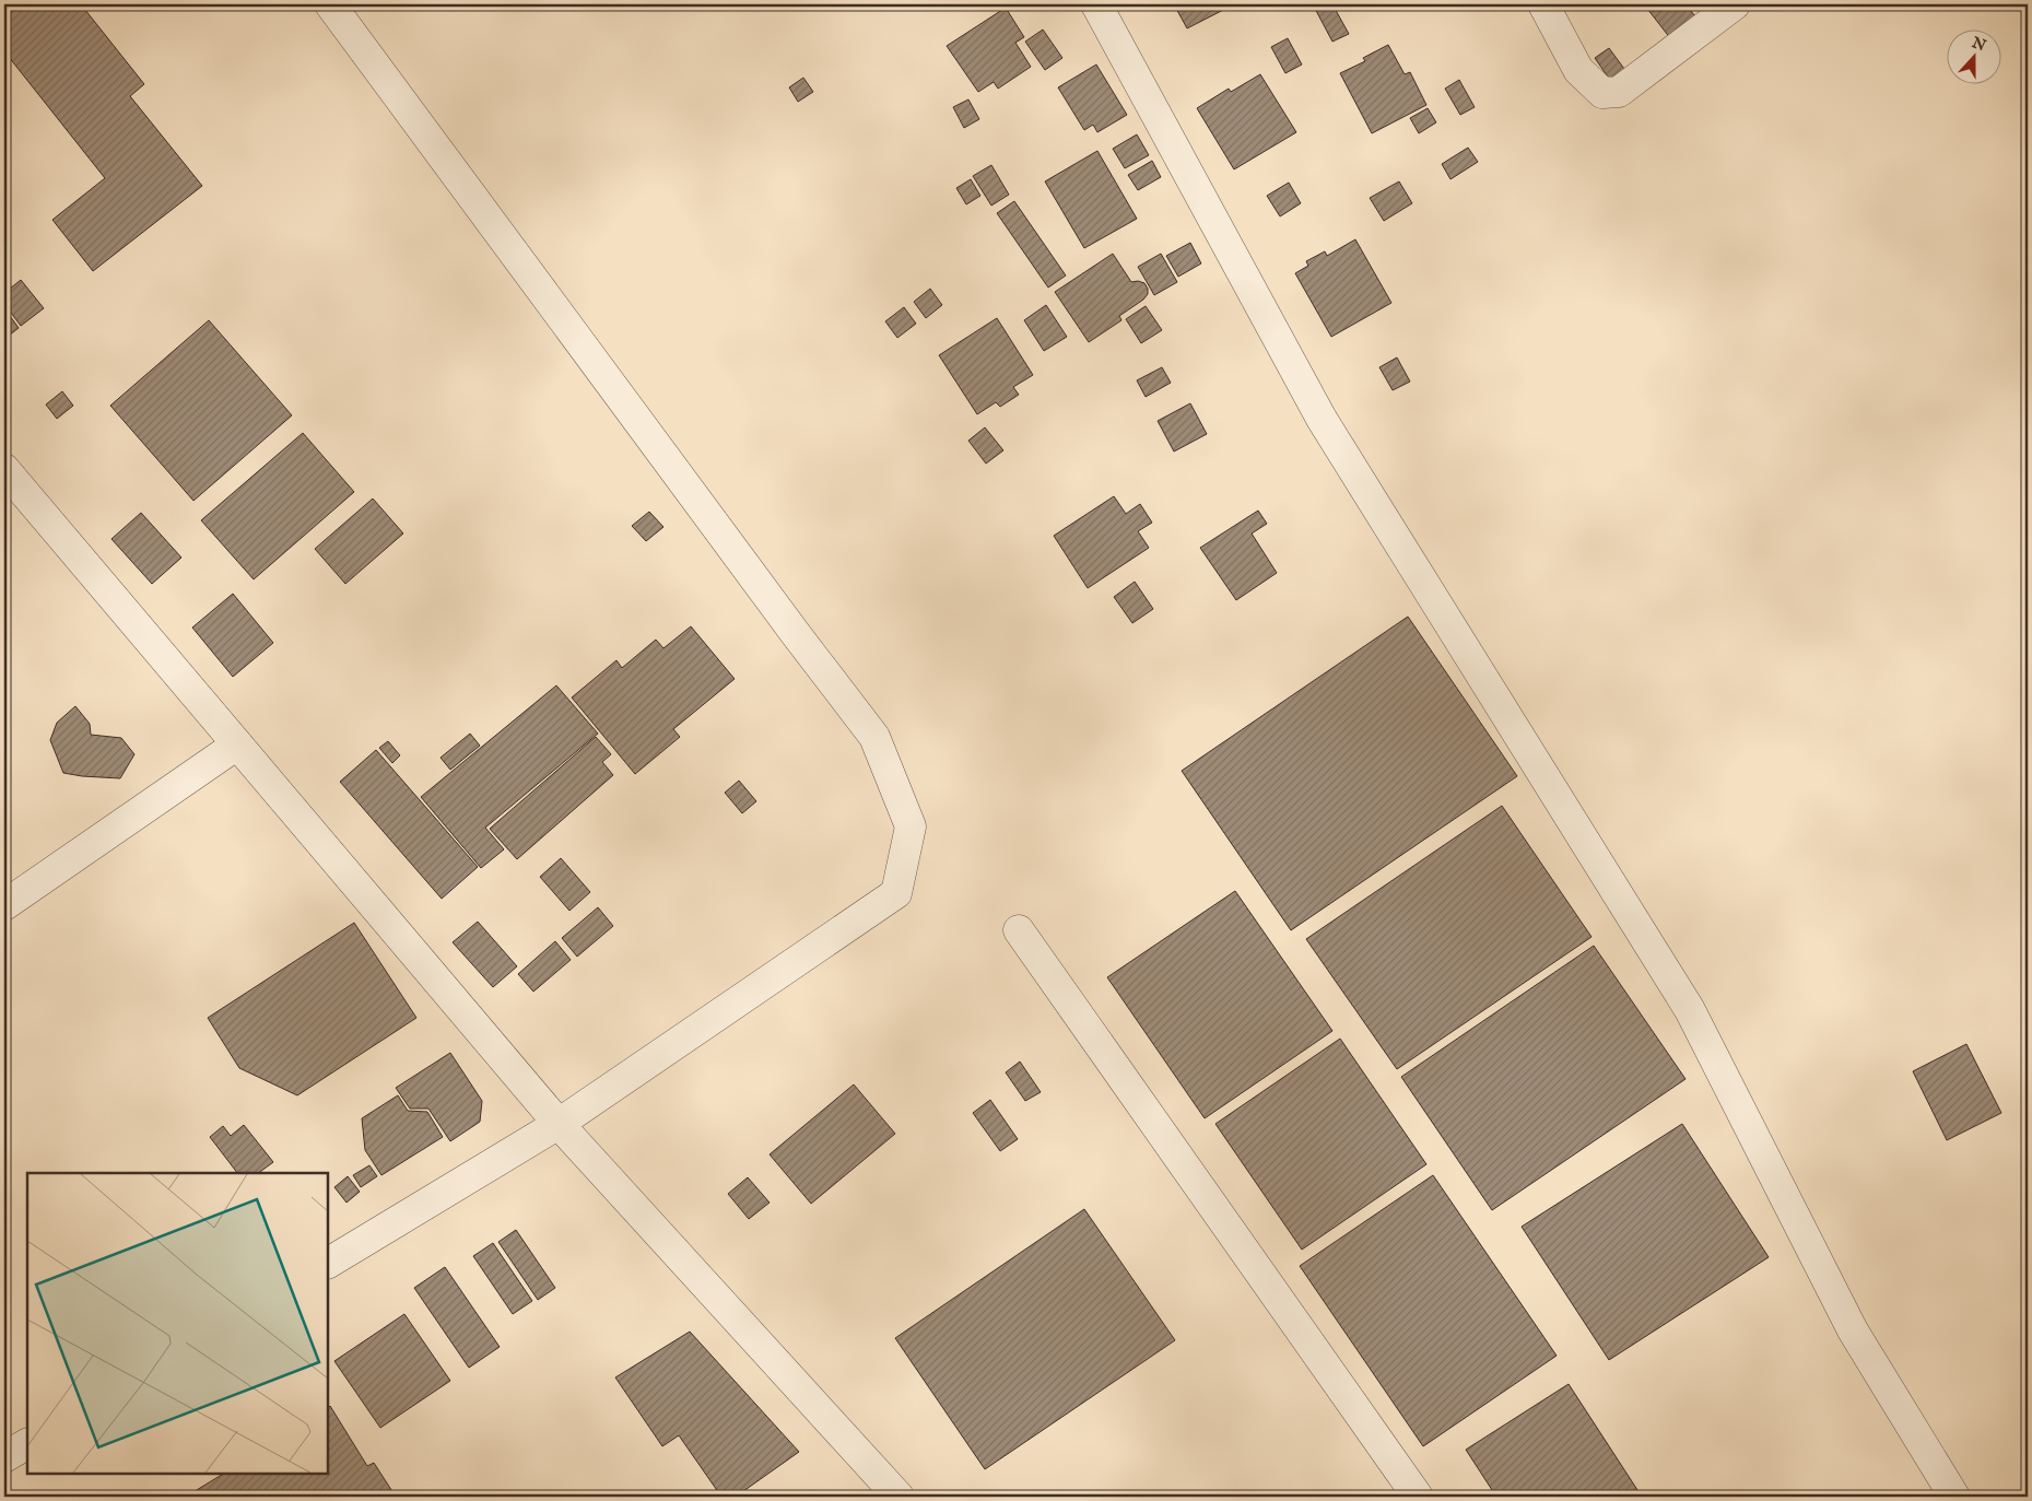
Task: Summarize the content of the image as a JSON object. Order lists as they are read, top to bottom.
{
  "north": "top"
}
